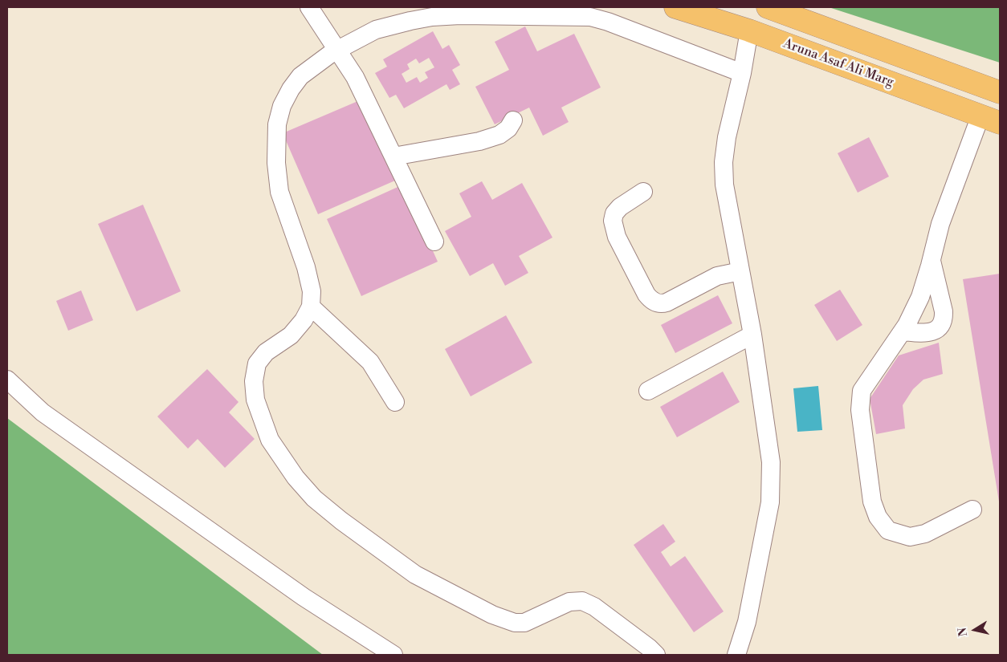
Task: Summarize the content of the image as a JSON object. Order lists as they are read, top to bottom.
{
  "streets": {
    "main road": ["Aruna Asaf Ali Marg"]
  },
  "north": "left"
}
